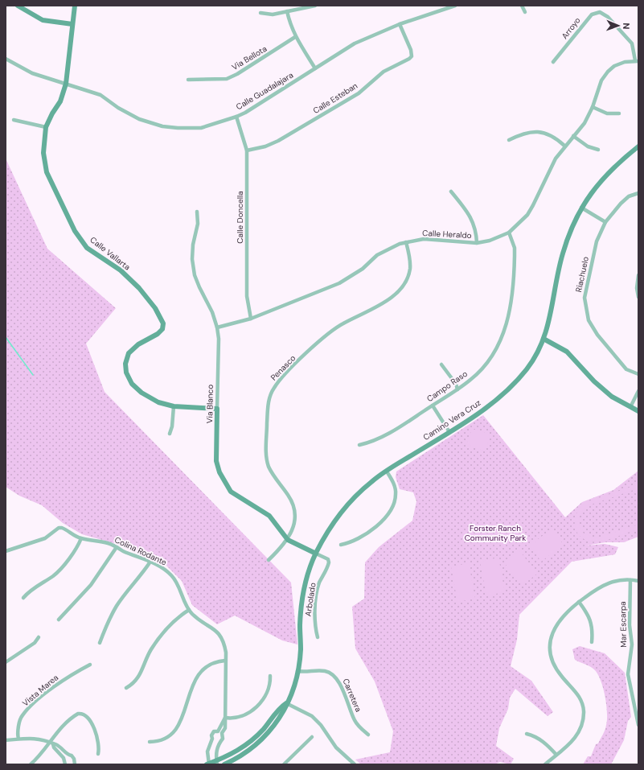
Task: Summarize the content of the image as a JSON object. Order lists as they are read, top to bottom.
{
  "streets": {
    "street": [
      "Arroyo",
      "Via Bellota",
      "Calle Guadalajara",
      "Calle Esteban",
      "Calle Doncella",
      "Calle Heraldo",
      "Calle Vallarta",
      "Riachuelo",
      "Penasco",
      "Campo Raso",
      "Via Blanco",
      "Camino Vera Cruz",
      "Colina Rodante",
      "Arbolado",
      "Mar Escarpa",
      "Vista Marea",
      "Carretera"
    ]
  },
  "crossings": [
    ["Arroyo", "Calle Heraldo"],
    ["Calle Guadalajara", "Calle Esteban"],
    ["Calle Guadalajara", "Calle Doncella"],
    ["Calle Guadalajara", "Calle Vallarta"],
    ["Calle Esteban", "Calle Doncella"],
    ["Calle Doncella", "Calle Heraldo"],
    ["Calle Heraldo", "Penasco"],
    ["Calle Heraldo", "Campo Raso"],
    ["Calle Heraldo", "Via Blanco"],
    ["Calle Vallarta", "Via Blanco"],
    ["Penasco", "Via Blanco"],
    ["Via Blanco", "Camino Vera Cruz"],
    ["Via Blanco", "Arbolado"],
    ["Camino Vera Cruz", "Colina Rodante"],
    ["Camino Vera Cruz", "Arbolado"],
    ["Camino Vera Cruz", "Carretera"]
  ],
  "parks": ["Forster Ranch Community Park"],
  "north": "right"
}
